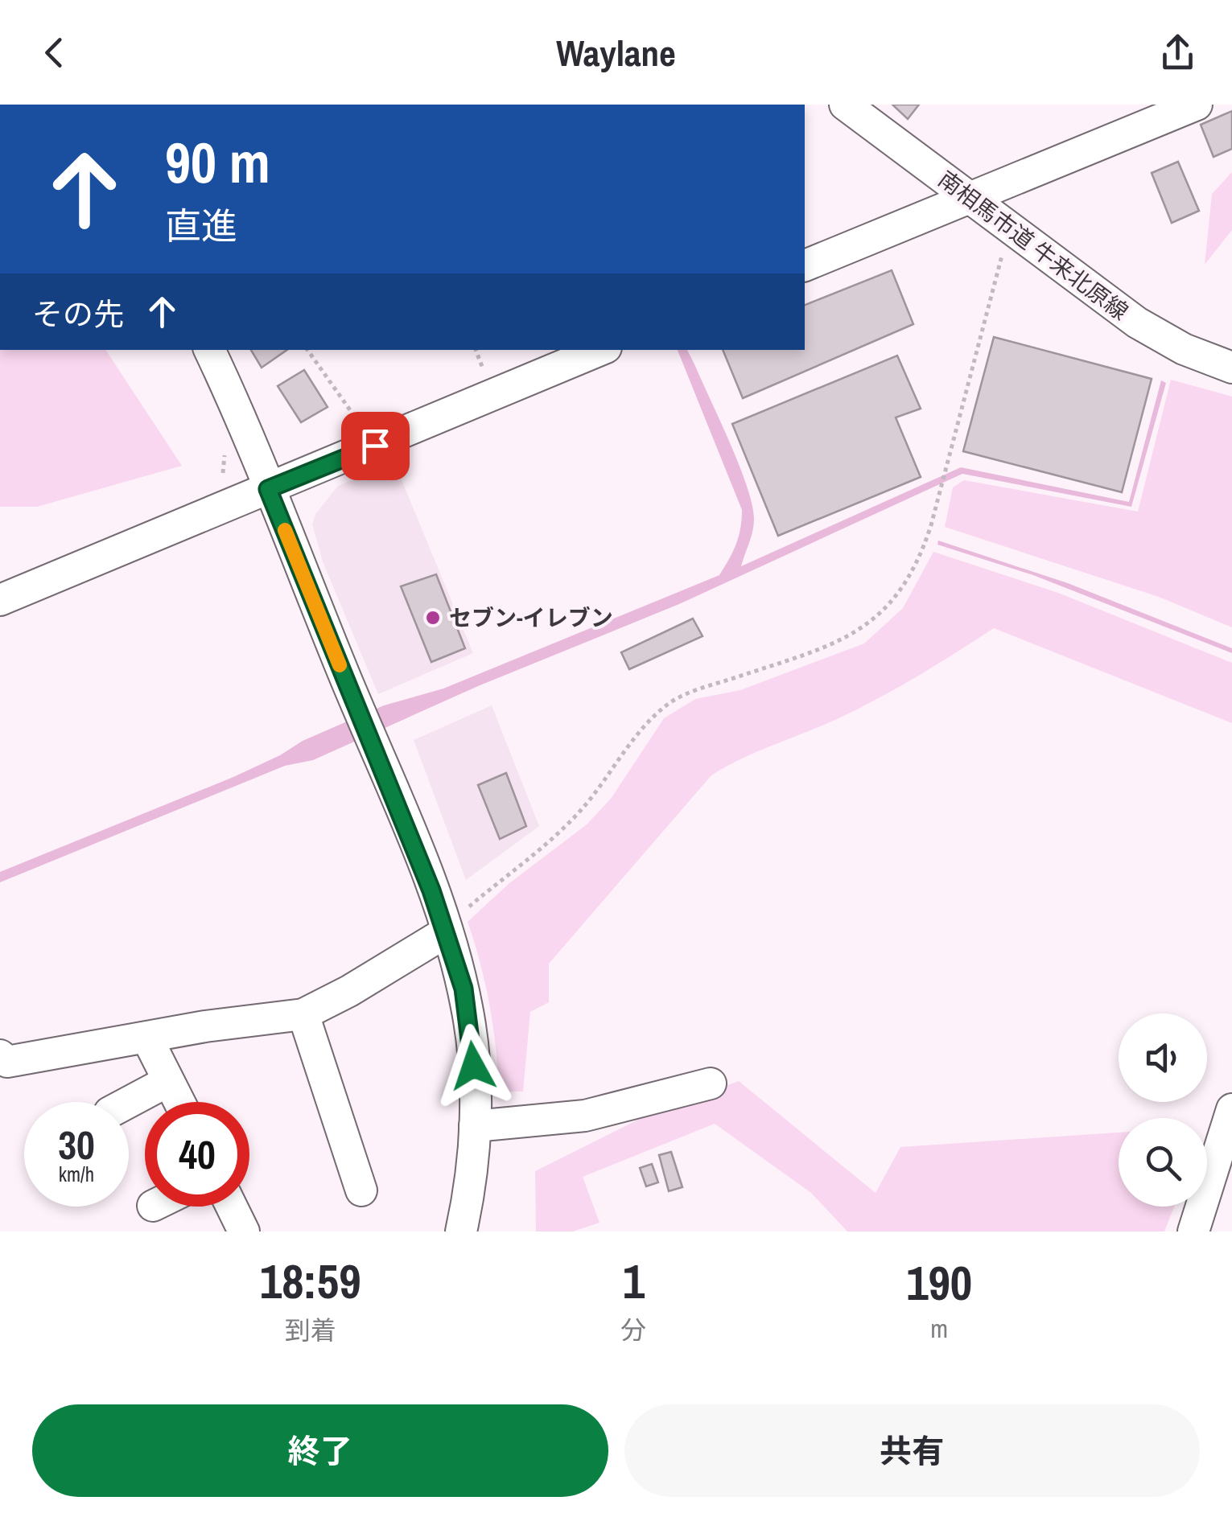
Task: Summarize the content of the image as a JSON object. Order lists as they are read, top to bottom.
{
  "streets": {
    "street": ["南相馬市道 牛来北原線"]
  },
  "places": ["セブン-イレブン"],
  "page": {
    "header": "Waylane",
    "turn": ["90 m", "直進"],
    "then": "その先",
    "speed": "30 km/h",
    "limit": "40",
    "eta": [
      "18:59",
      "到着",
      "1",
      "分",
      "190",
      "m"
    ],
    "buttons": ["終了", "共有"]
  }
}
